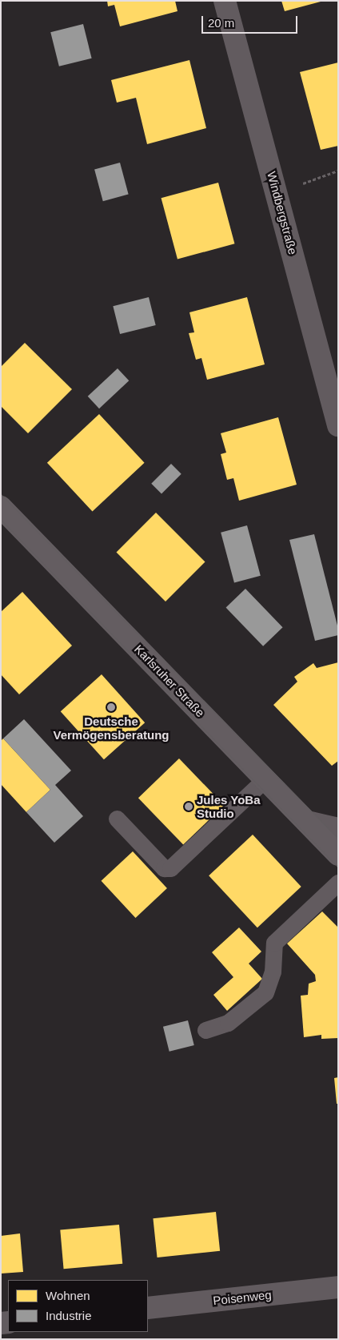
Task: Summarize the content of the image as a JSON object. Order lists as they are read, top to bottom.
{
  "streets": {
    "street": ["Windbergstraße", "Karlsruher Straße", "Poisenweg"]
  },
  "places": ["Deutsche Vermögensberatung", "Jules YoBa Studio"],
  "legend": ["Wohnen", "Industrie"],
  "scale_bar": "20 m"
}
